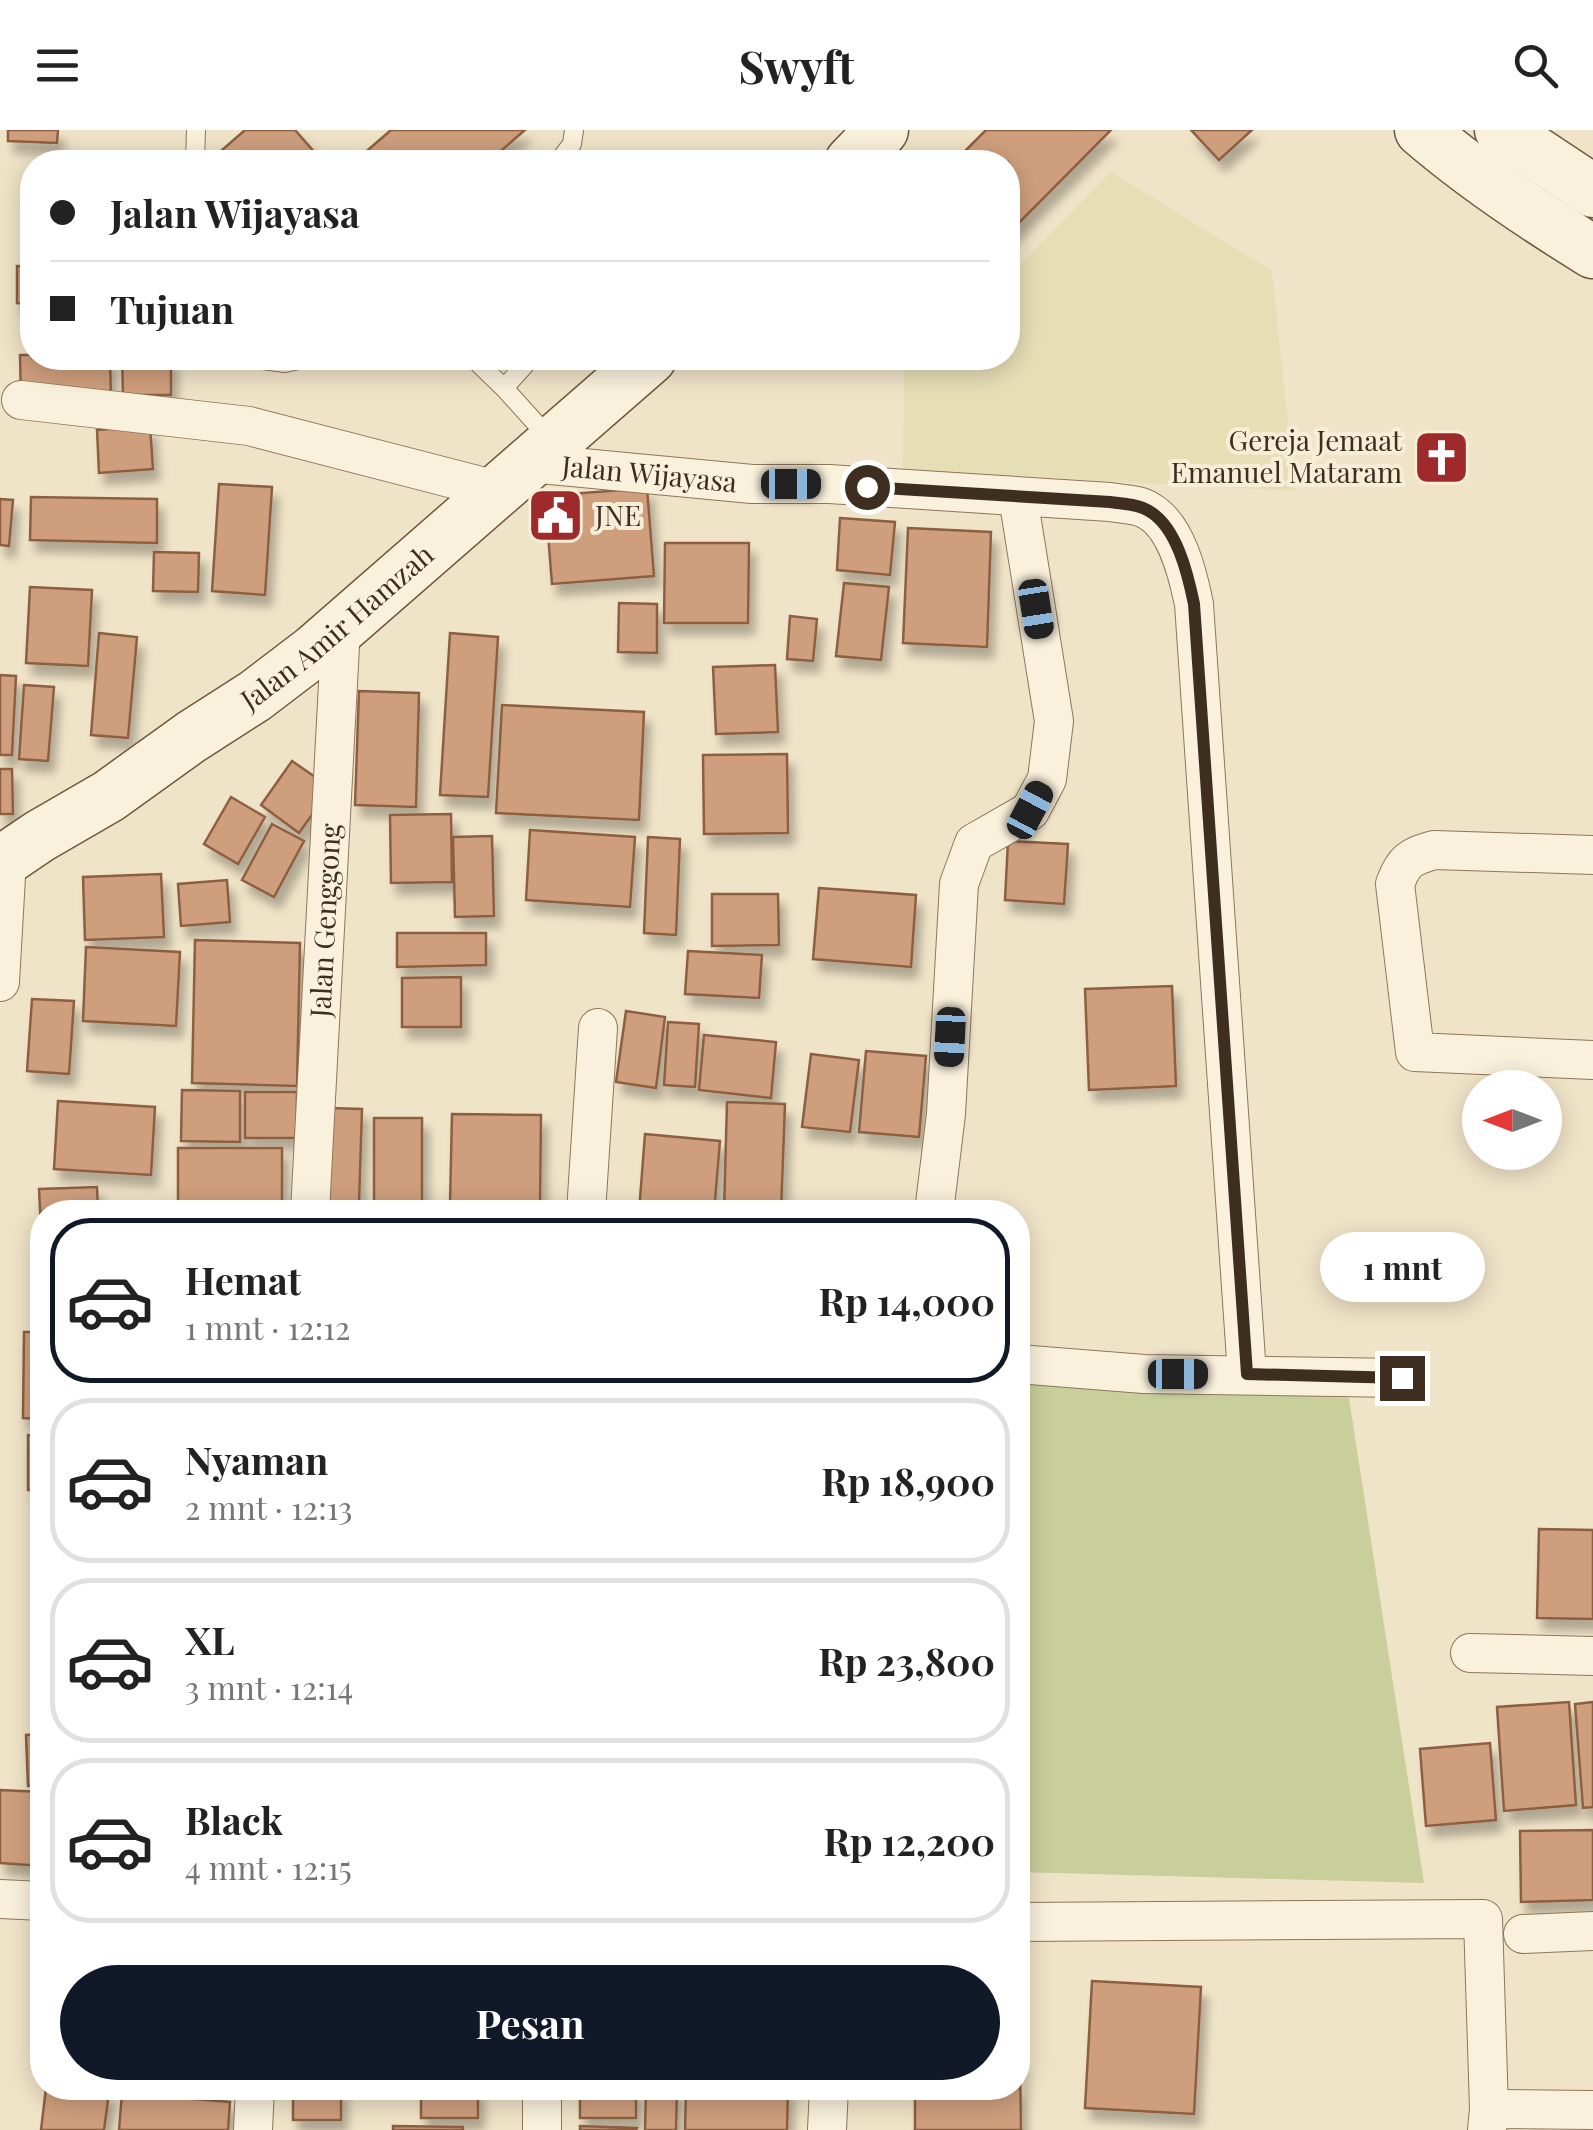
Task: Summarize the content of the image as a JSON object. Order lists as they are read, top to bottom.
{
  "streets": {
    "street": ["Jalan Wijayasa", "Jalan Amir Hamzah", "Jalan Genggong"]
  },
  "crossings": [
    ["Jalan Wijayasa", "Jalan Amir Hamzah"],
    ["Jalan Amir Hamzah", "Jalan Genggong"]
  ],
  "places": {
    "church": ["Gereja Jemaat Emanuel Mataram"],
    "public building": ["JNE"]
  },
  "north": "left",
  "page": {
    "header": "Swyft",
    "banner": ["Jalan Wijayasa", "Tujuan"],
    "list": [
      {
        "name": "Hemat",
        "note": "1 mnt · 12:12",
        "value": "Rp 14,000"
      },
      {
        "name": "Nyaman",
        "note": "2 mnt · 12:13",
        "value": "Rp 18,900"
      },
      {
        "name": "XL",
        "note": "3 mnt · 12:14",
        "value": "Rp 23,800"
      },
      {
        "name": "Black",
        "note": "4 mnt · 12:15",
        "value": "Rp 12,200"
      }
    ],
    "bubble": "1 mnt",
    "buttons": "Pesan"
  }
}
